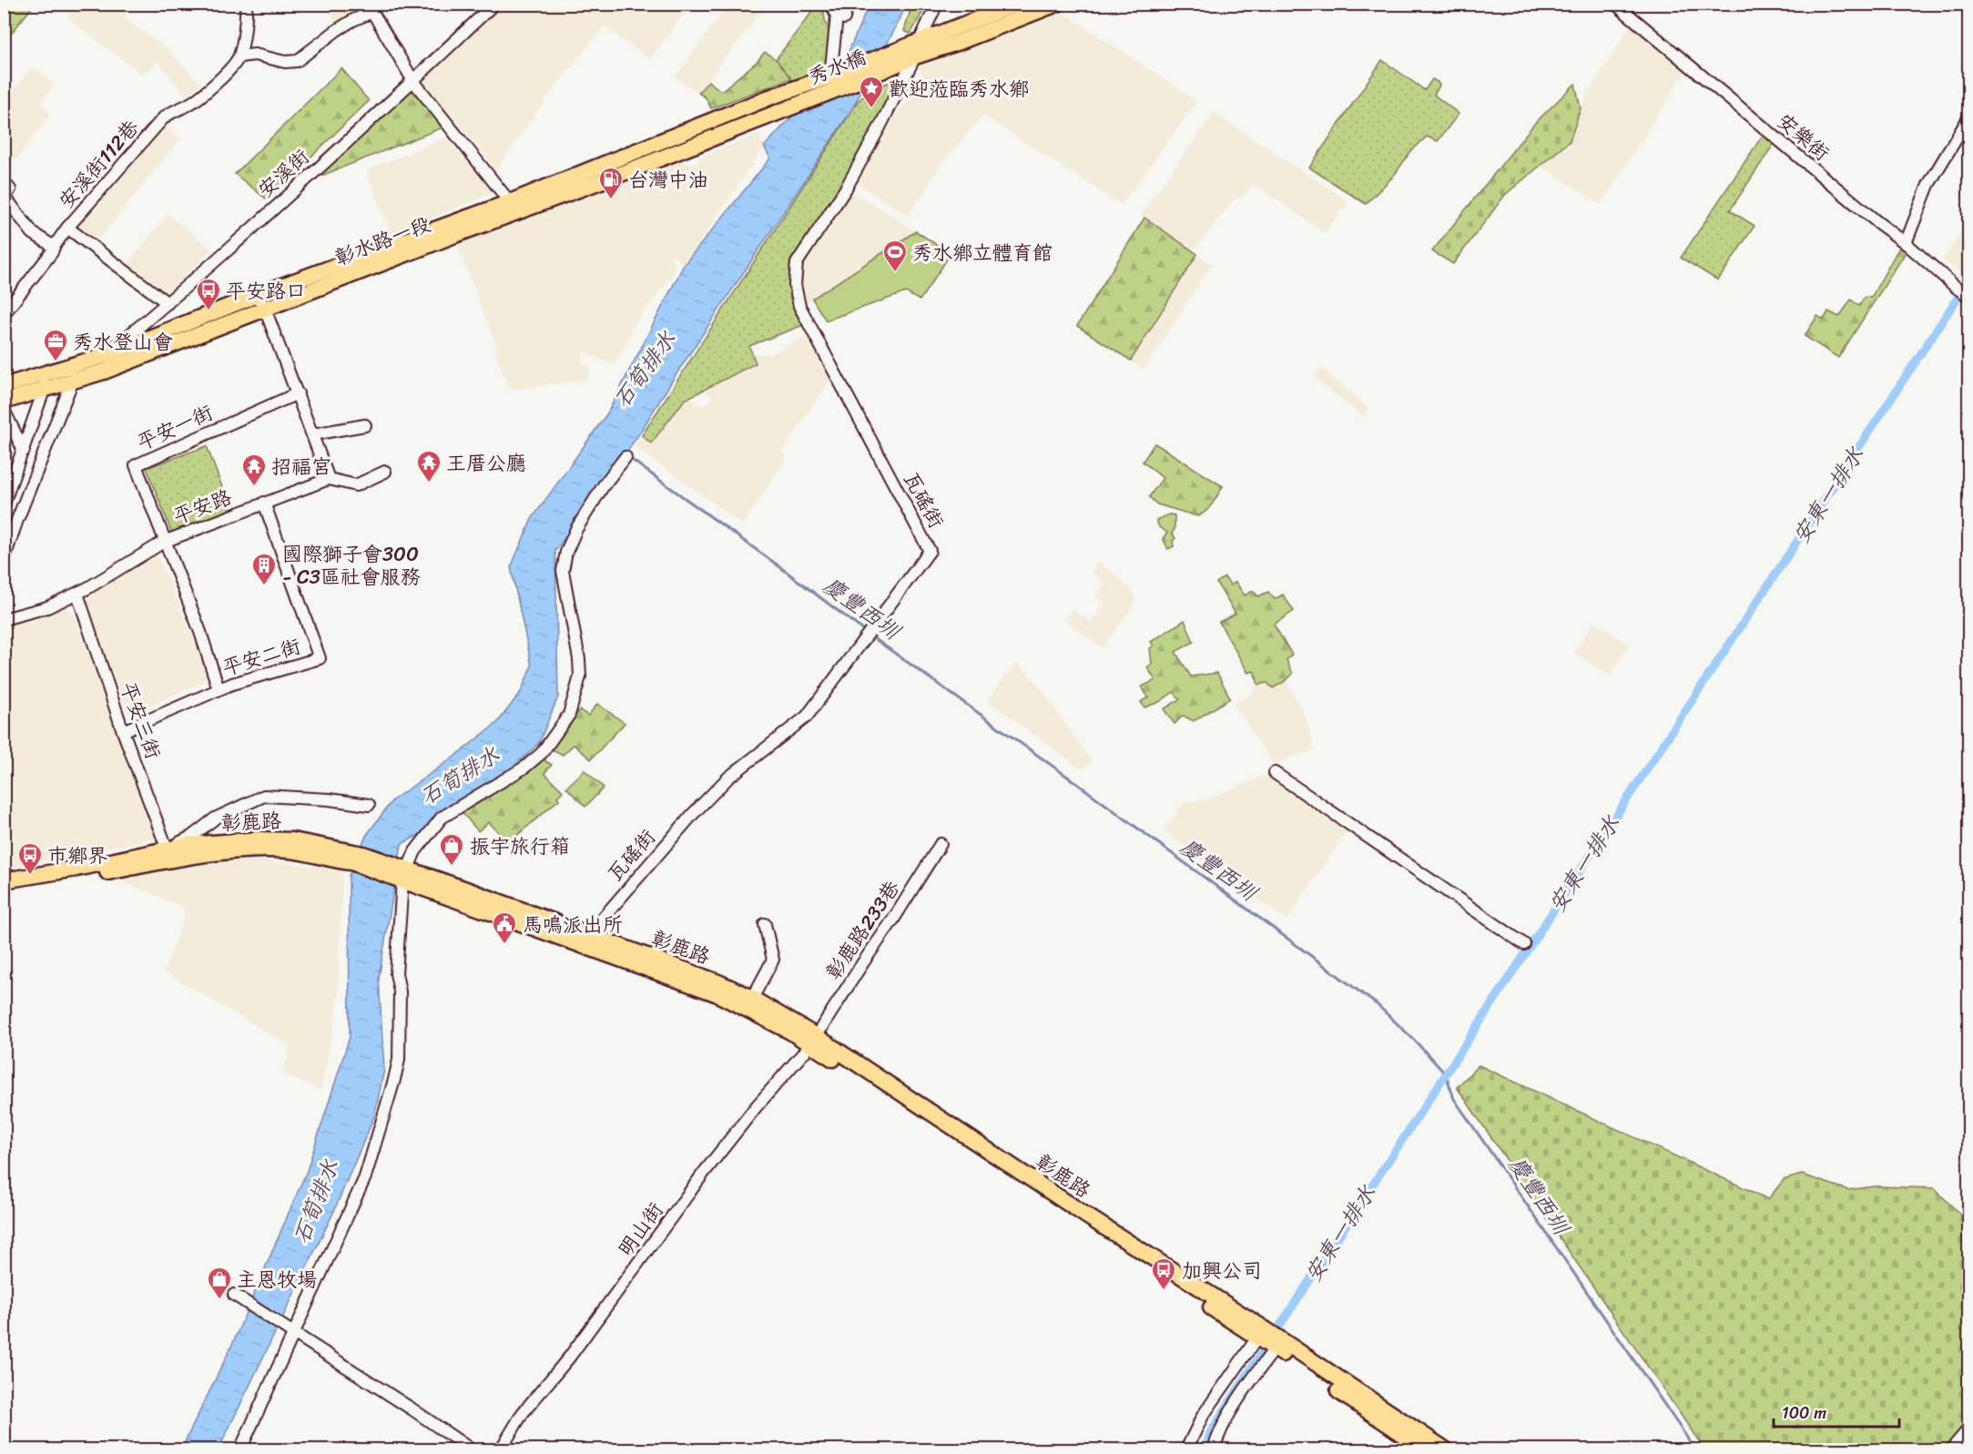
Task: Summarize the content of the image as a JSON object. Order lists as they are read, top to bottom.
{
  "streets": {
    "main road": ["秀水橋", "彰水路一段", "彰鹿路"],
    "street": [
      "安樂街",
      "安溪街112巷",
      "安溪街",
      "平安一街",
      "瓦磘街",
      "平安路",
      "平安二街",
      "平安三街",
      "彰鹿路233巷",
      "明山街"
    ]
  },
  "crossings": [
    ["秀水橋", "彰水路一段"],
    ["秀水橋", "瓦磘街"],
    ["安溪街", "彰水路一段"],
    ["平安一街", "平安路"],
    ["平安一街", "平安二街"],
    ["瓦磘街", "彰鹿路"],
    ["平安路", "平安二街"],
    ["平安路", "平安三街"],
    ["平安二街", "平安三街"],
    ["平安三街", "彰鹿路"],
    ["彰鹿路", "彰鹿路233巷"],
    ["彰鹿路", "明山街"],
    ["彰鹿路233巷", "明山街"]
  ],
  "water": ["石筍排水", "安東一排水", "慶豐西圳"],
  "places": {
    "place": ["歡迎蒞臨秀水鄉"],
    "fuel station": ["台灣中油"],
    "sports": ["秀水鄉立體育館"],
    "bus stop": ["平安路口", "市鄉界", "加興公司"],
    "office": ["秀水登山會"],
    "temple": ["王厝公廳", "招福宮"],
    "building": ["國際獅子會300 - C3區社會服務"],
    "shop": ["振宇旅行箱", "主恩牧場"],
    "public building": ["馬鳴派出所"]
  },
  "scale_bar": "100 m"
}
